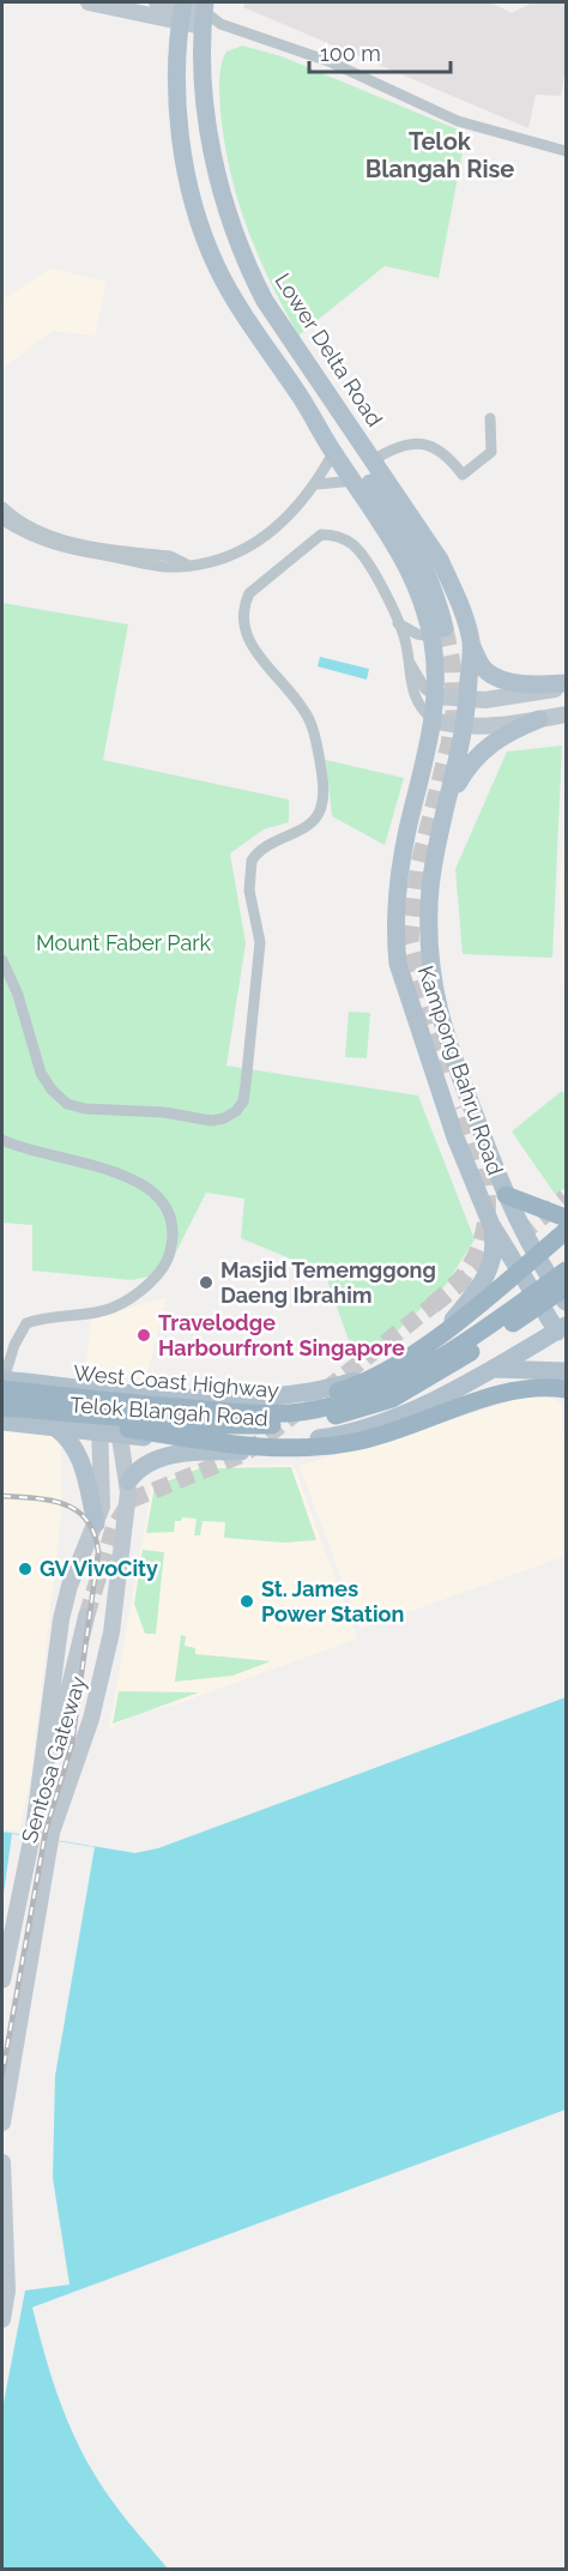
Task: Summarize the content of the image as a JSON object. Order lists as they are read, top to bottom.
{
  "streets": {
    "highway": ["West Coast Highway"],
    "main road": [
      "Lower Delta Road",
      "Kampong Bahru Road",
      "Telok Blangah Road",
      "Sentosa Gateway"
    ]
  },
  "crossings": [
    ["Lower Delta Road", "Kampong Bahru Road"],
    ["Kampong Bahru Road", "Telok Blangah Road"],
    ["West Coast Highway", "Telok Blangah Road"],
    ["Telok Blangah Road", "Sentosa Gateway"]
  ],
  "districts": ["Telok Blangah Rise"],
  "parks": ["Mount Faber Park"],
  "places": [
    "Masjid Tememggong Daeng Ibrahim",
    "Travelodge Harbourfront Singapore",
    "GV VivoCity",
    "St. James Power Station"
  ],
  "scale_bar": "100 m"
}
